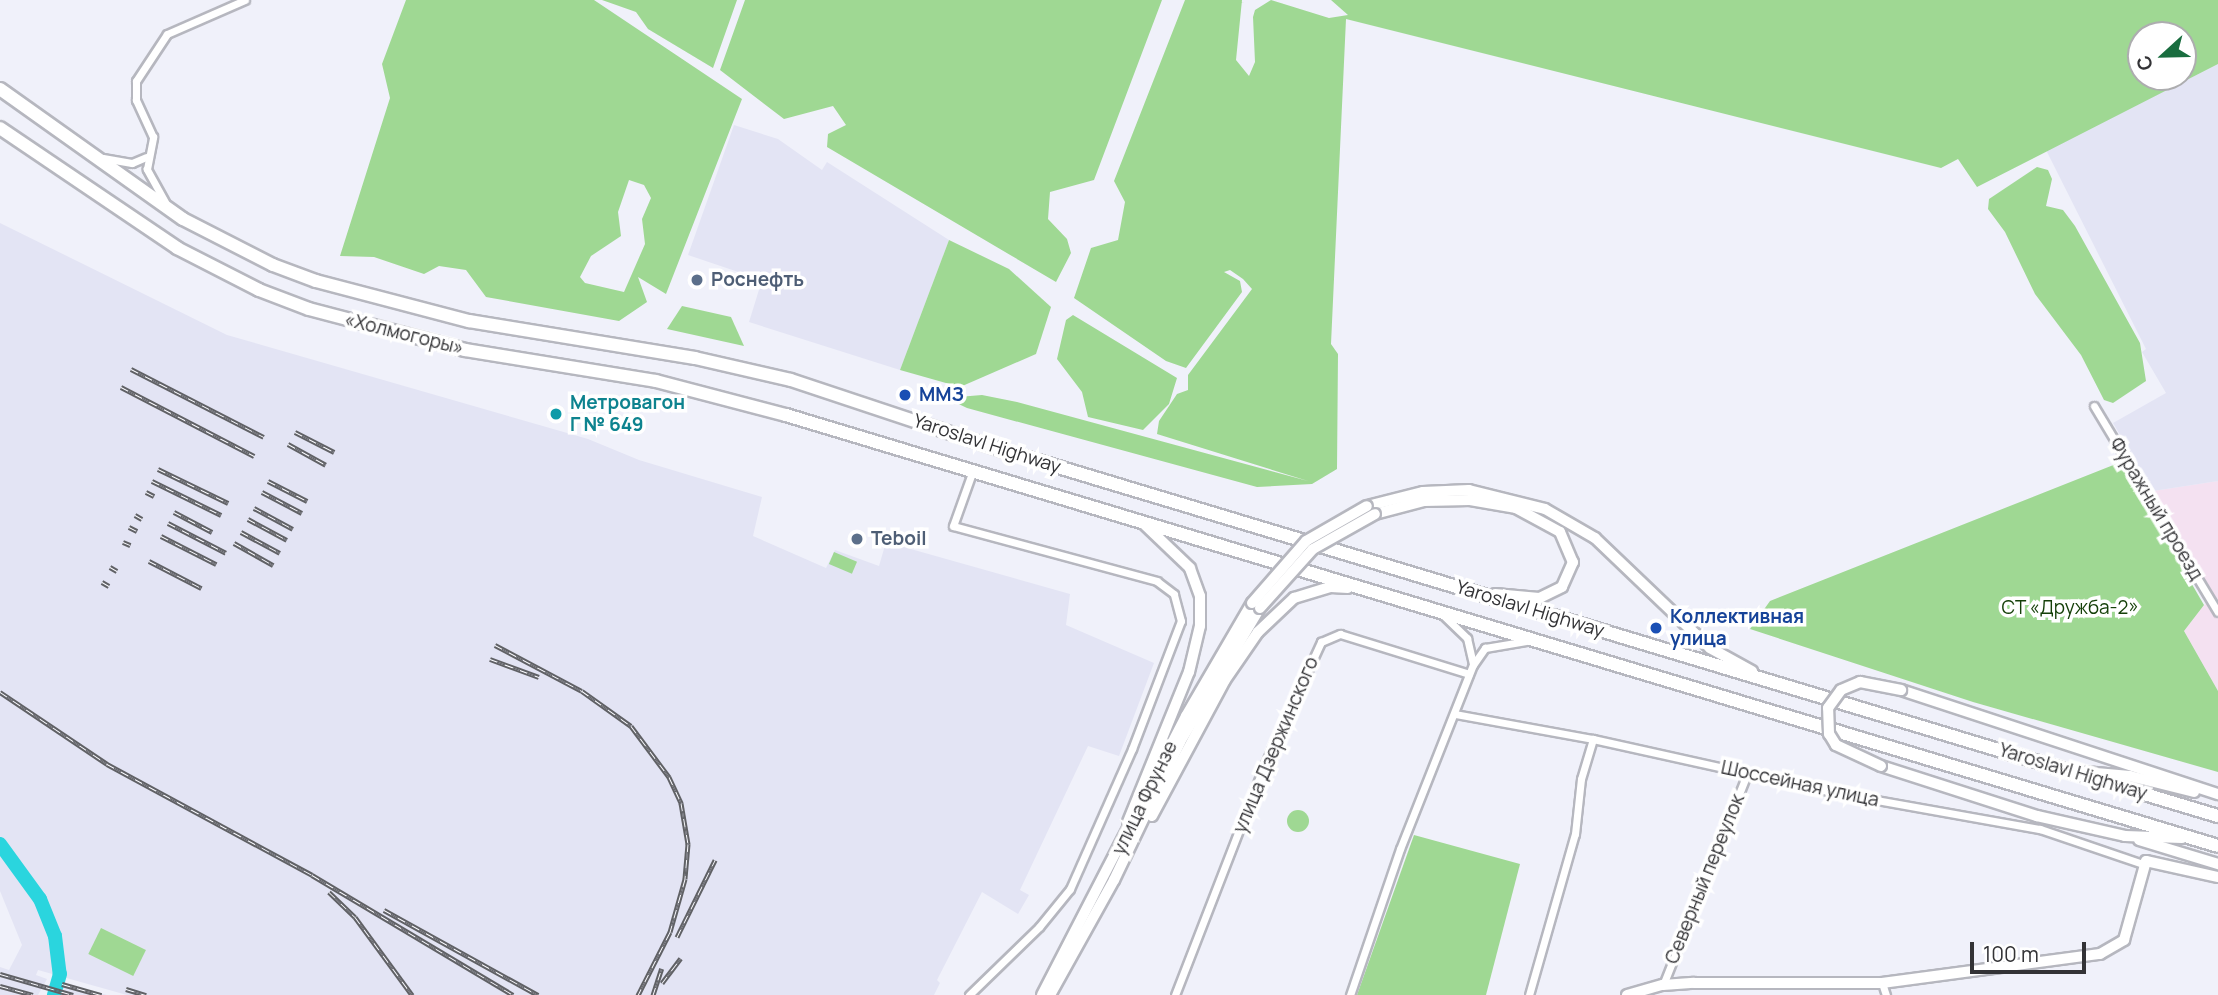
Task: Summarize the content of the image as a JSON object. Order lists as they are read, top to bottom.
{
  "streets": {
    "highway": ["«Холмогоры»", "Yaroslavl Highway"],
    "main road": ["улица Фрунзе"],
    "street": [
      "Фуражный проезд",
      "улица Дзержинского",
      "Шоссейная улица",
      "Северный переулок"
    ]
  },
  "crossings": [
    ["«Холмогоры»", "Yaroslavl Highway"],
    ["Шоссейная улица", "Северный переулок"]
  ],
  "parks": ["СТ «Дружба-2»"],
  "places": [
    "Роснефть",
    "ММЗ",
    "Метровагон Г № 649",
    "Teboil",
    "Коллективная улица"
  ],
  "scale_bar": "100 m",
  "north": "left"
}
